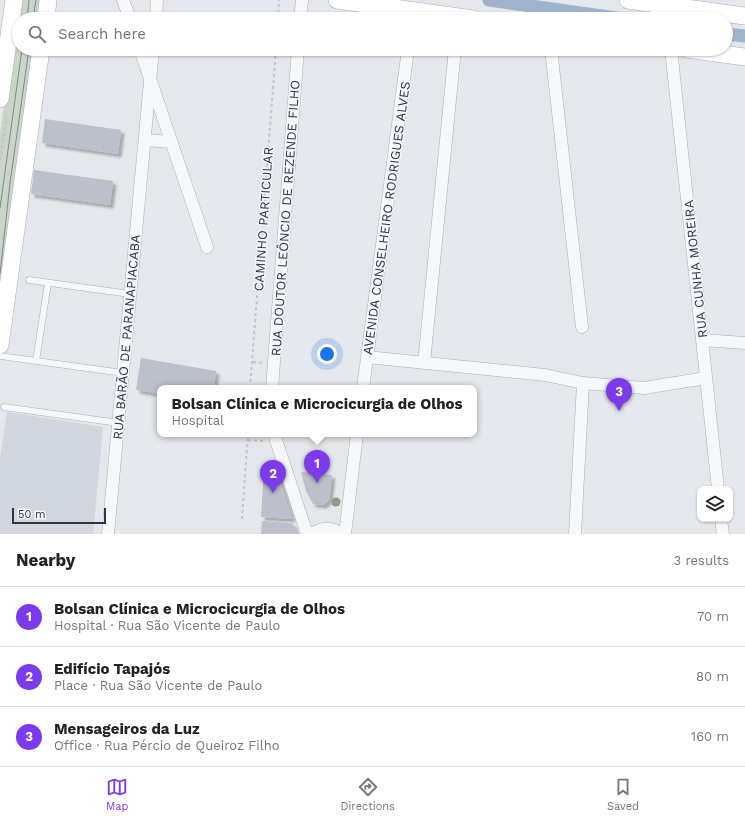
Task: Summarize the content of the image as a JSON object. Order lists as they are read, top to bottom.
{
  "streets": {
    "street": [
      "RUA DOUTOR LEÔNCIO DE REZENDE FILHO",
      "AVENIDA CONSELHEIRO RODRIGUES ALVES",
      "RUA CUNHA MOREIRA",
      "RUA BARÃO DE PARANAPIACABA"
    ],
    "path": ["CAMINHO PARTICULAR"]
  },
  "scale_bar": "50 m",
  "page": {
    "search": "Search here",
    "pins": ["3", "1", "2"],
    "popup": ["Bolsan Clínica e Microcicurgia de Olhos", "Hospital"],
    "scale": "50 m",
    "heading": ["Nearby", "3 results"],
    "list": [
      {
        "mark": "1",
        "name": "Bolsan Clínica e Microcicurgia de Olhos",
        "note": "Hospital · Rua São Vicente de Paulo",
        "value": "70 m"
      },
      {
        "mark": "2",
        "name": "Edifício Tapajós",
        "note": "Place · Rua São Vicente de Paulo",
        "value": "80 m"
      },
      {
        "mark": "3",
        "name": "Mensageiros da Luz",
        "note": "Office · Rua Pércio de Queiroz Filho",
        "value": "160 m"
      }
    ],
    "nav": ["Map", "Directions", "Saved"]
  }
}
